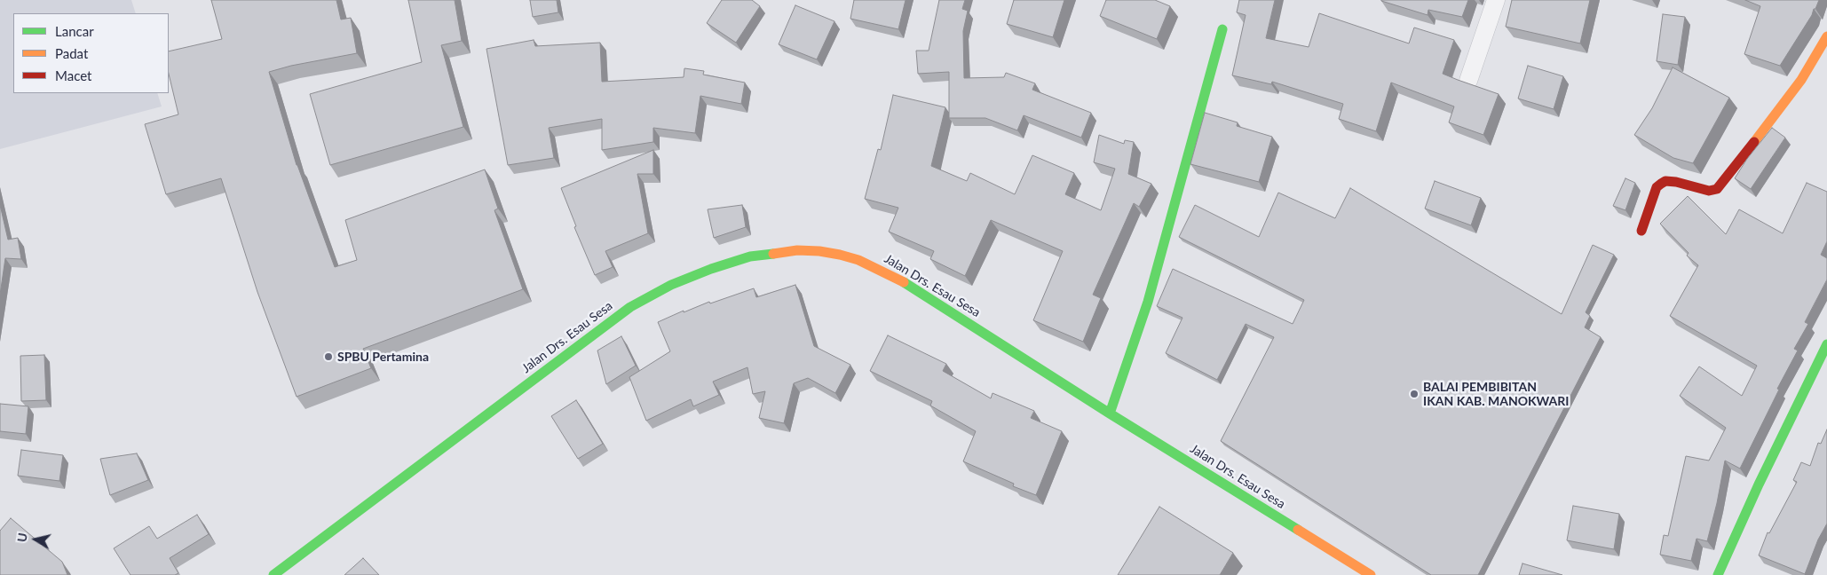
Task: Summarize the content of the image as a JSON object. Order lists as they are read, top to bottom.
{
  "streets": {
    "main road": ["Jalan Drs. Esau Sesa"]
  },
  "places": ["SPBU Pertamina", "BALAI PEMBIBITAN IKAN KAB. MANOKWARI"],
  "legend": ["Lancar", "Padat", "Macet"],
  "north": "left"
}
